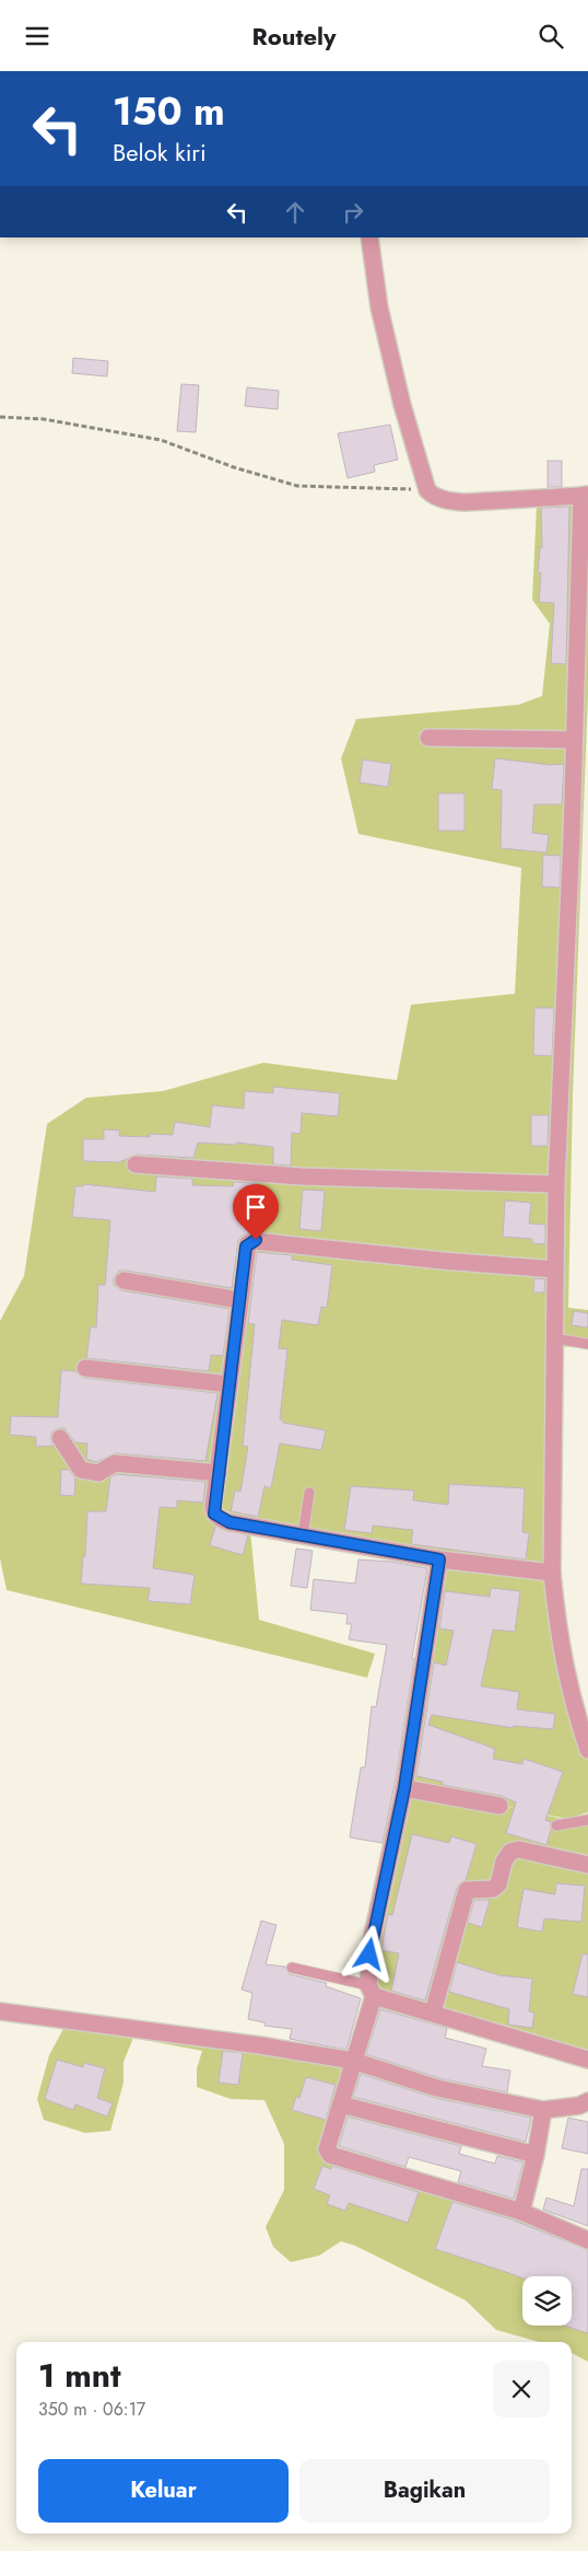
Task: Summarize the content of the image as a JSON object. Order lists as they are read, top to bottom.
{
  "page": {
    "header": "Routely",
    "turn": ["150 m", "Belok kiri"],
    "heading": ["1 mnt", "350 m · 06:17"],
    "buttons": ["Keluar", "Bagikan"]
  }
}
